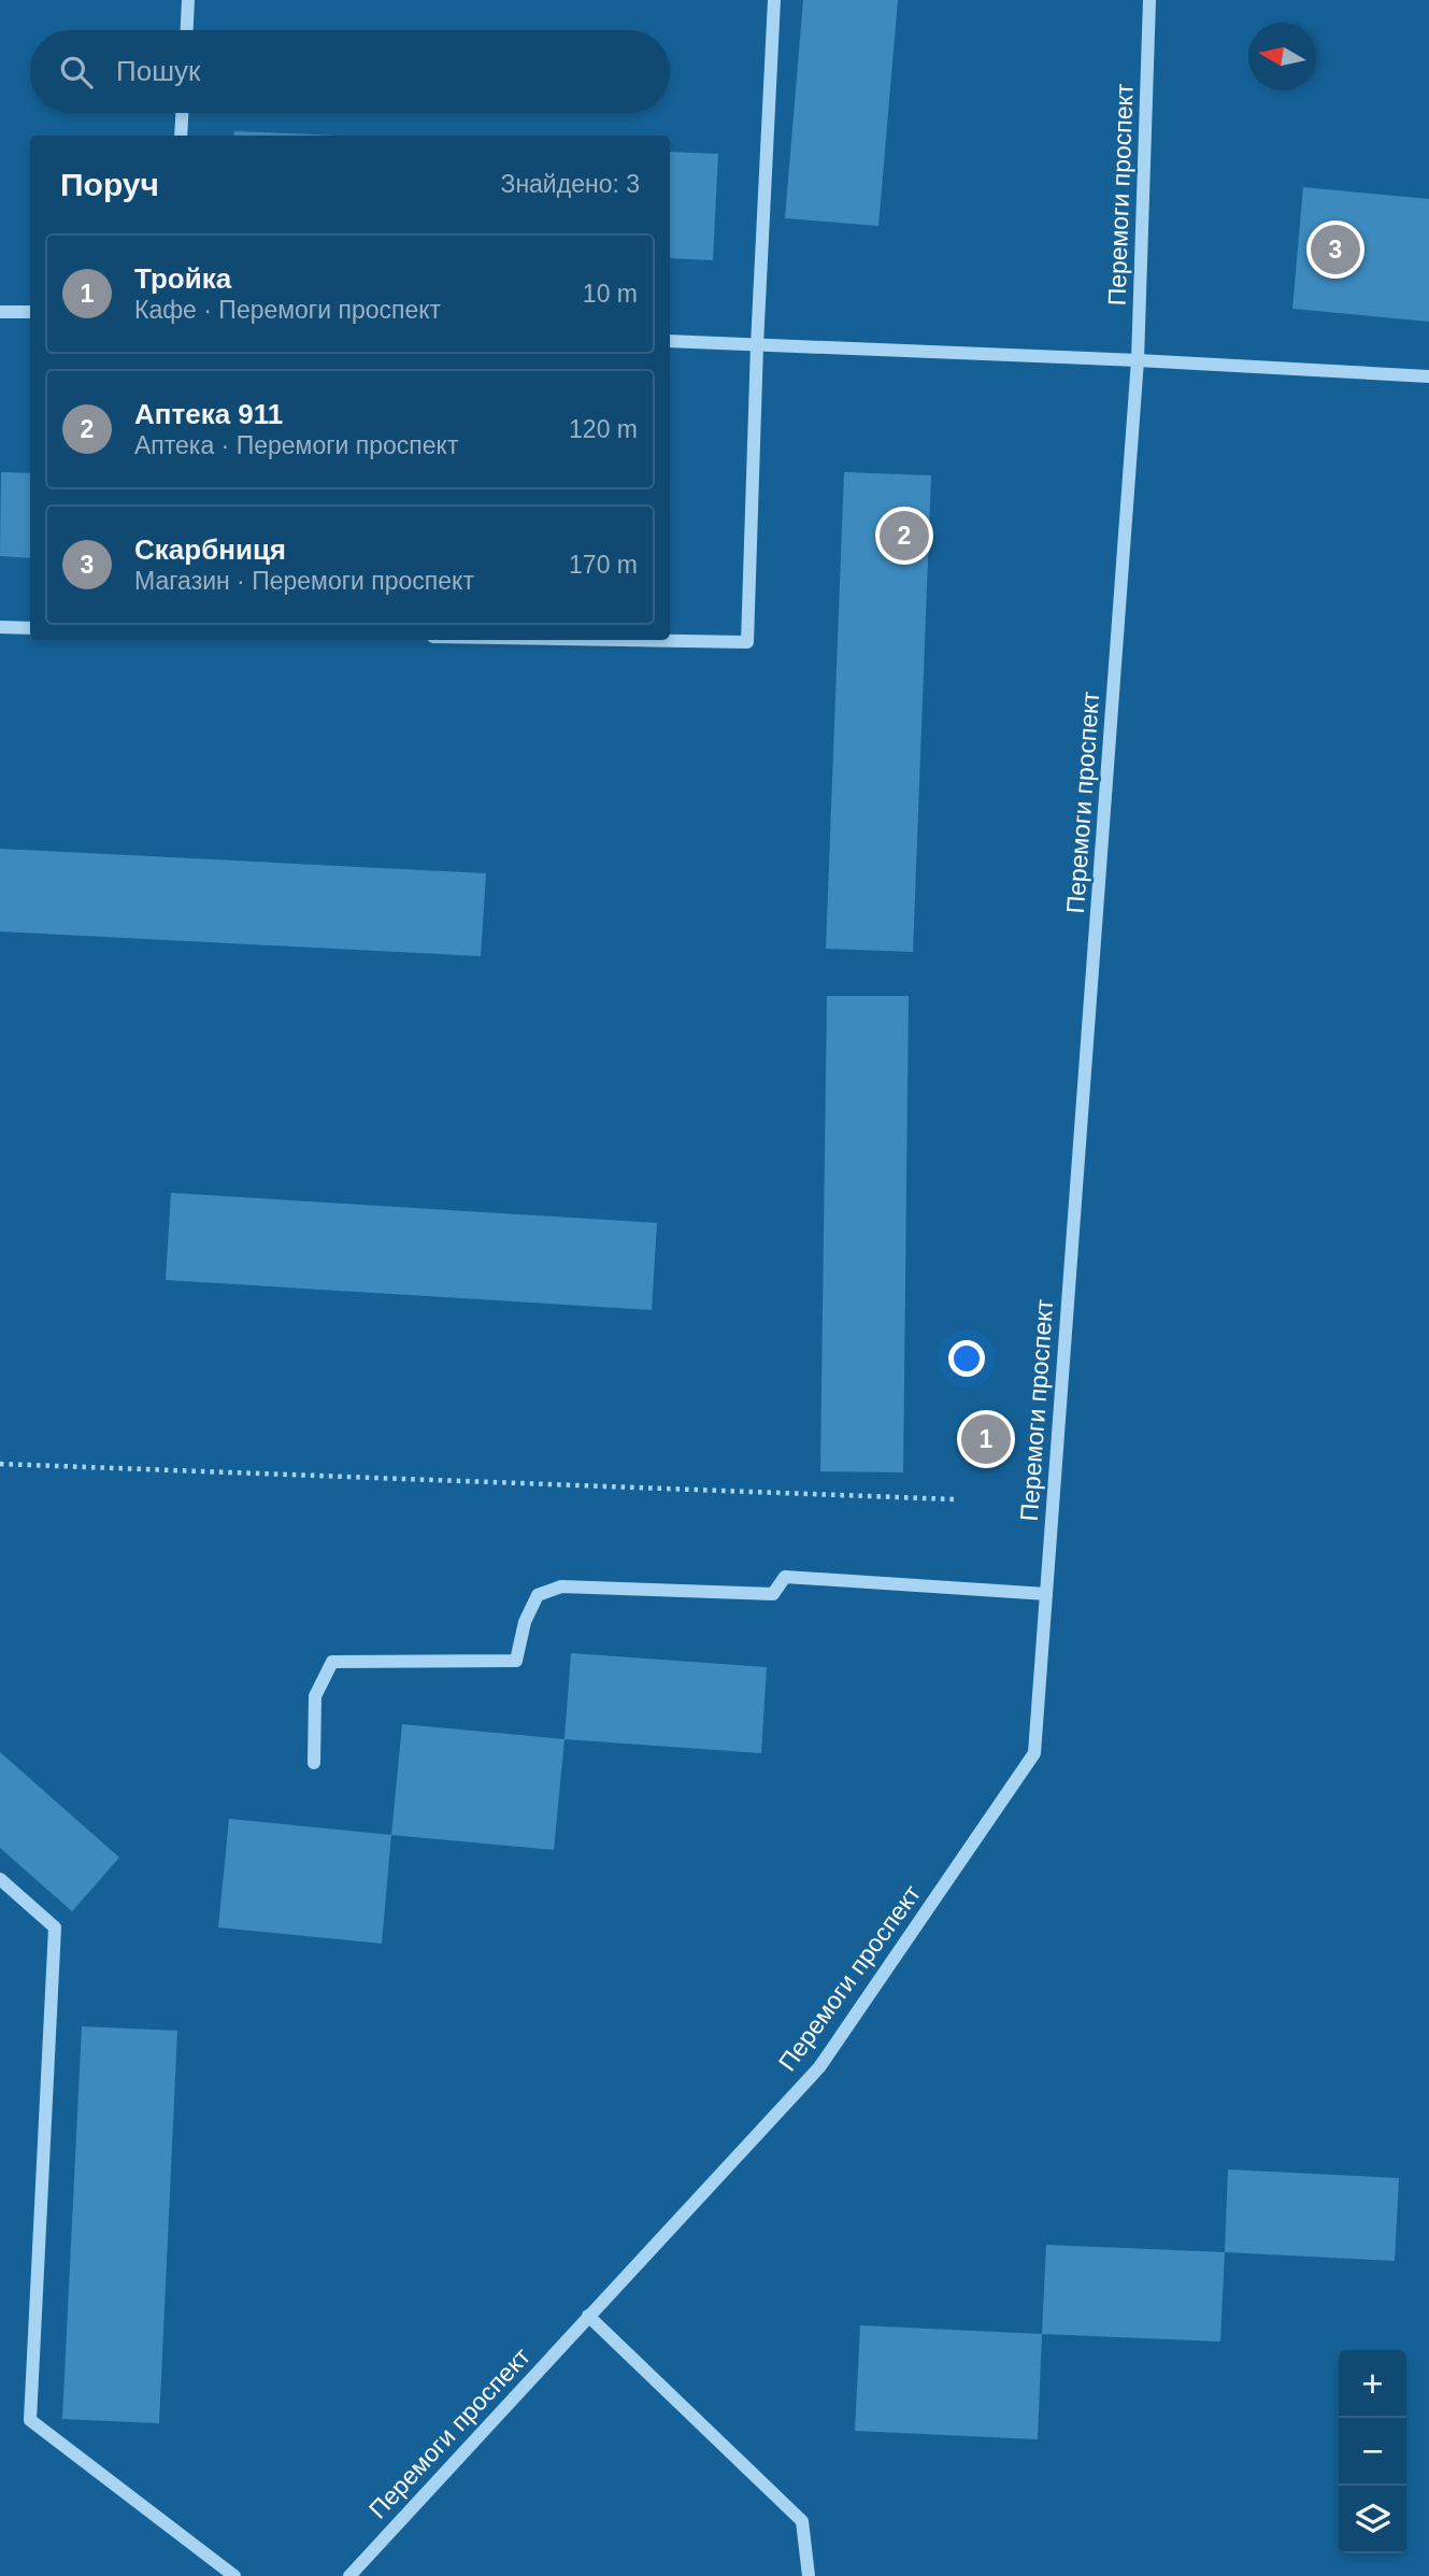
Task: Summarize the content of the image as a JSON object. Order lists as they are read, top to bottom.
{
  "streets": {
    "street": ["Перемоги проспект"]
  },
  "north": "left",
  "page": {
    "search": "Пошук",
    "heading": ["Поруч", "Знайдено: 3"],
    "pins": ["3", "2", "1"],
    "list": [
      {
        "mark": "1",
        "name": "Тройка",
        "note": "Кафе · Перемоги проспект",
        "value": "10 m"
      },
      {
        "mark": "2",
        "name": "Аптека 911",
        "note": "Аптека · Перемоги проспект",
        "value": "120 m"
      },
      {
        "mark": "3",
        "name": "Скарбниця",
        "note": "Магазин · Перемоги проспект",
        "value": "170 m"
      }
    ],
    "map_buttons": ["+", "−"]
  }
}
